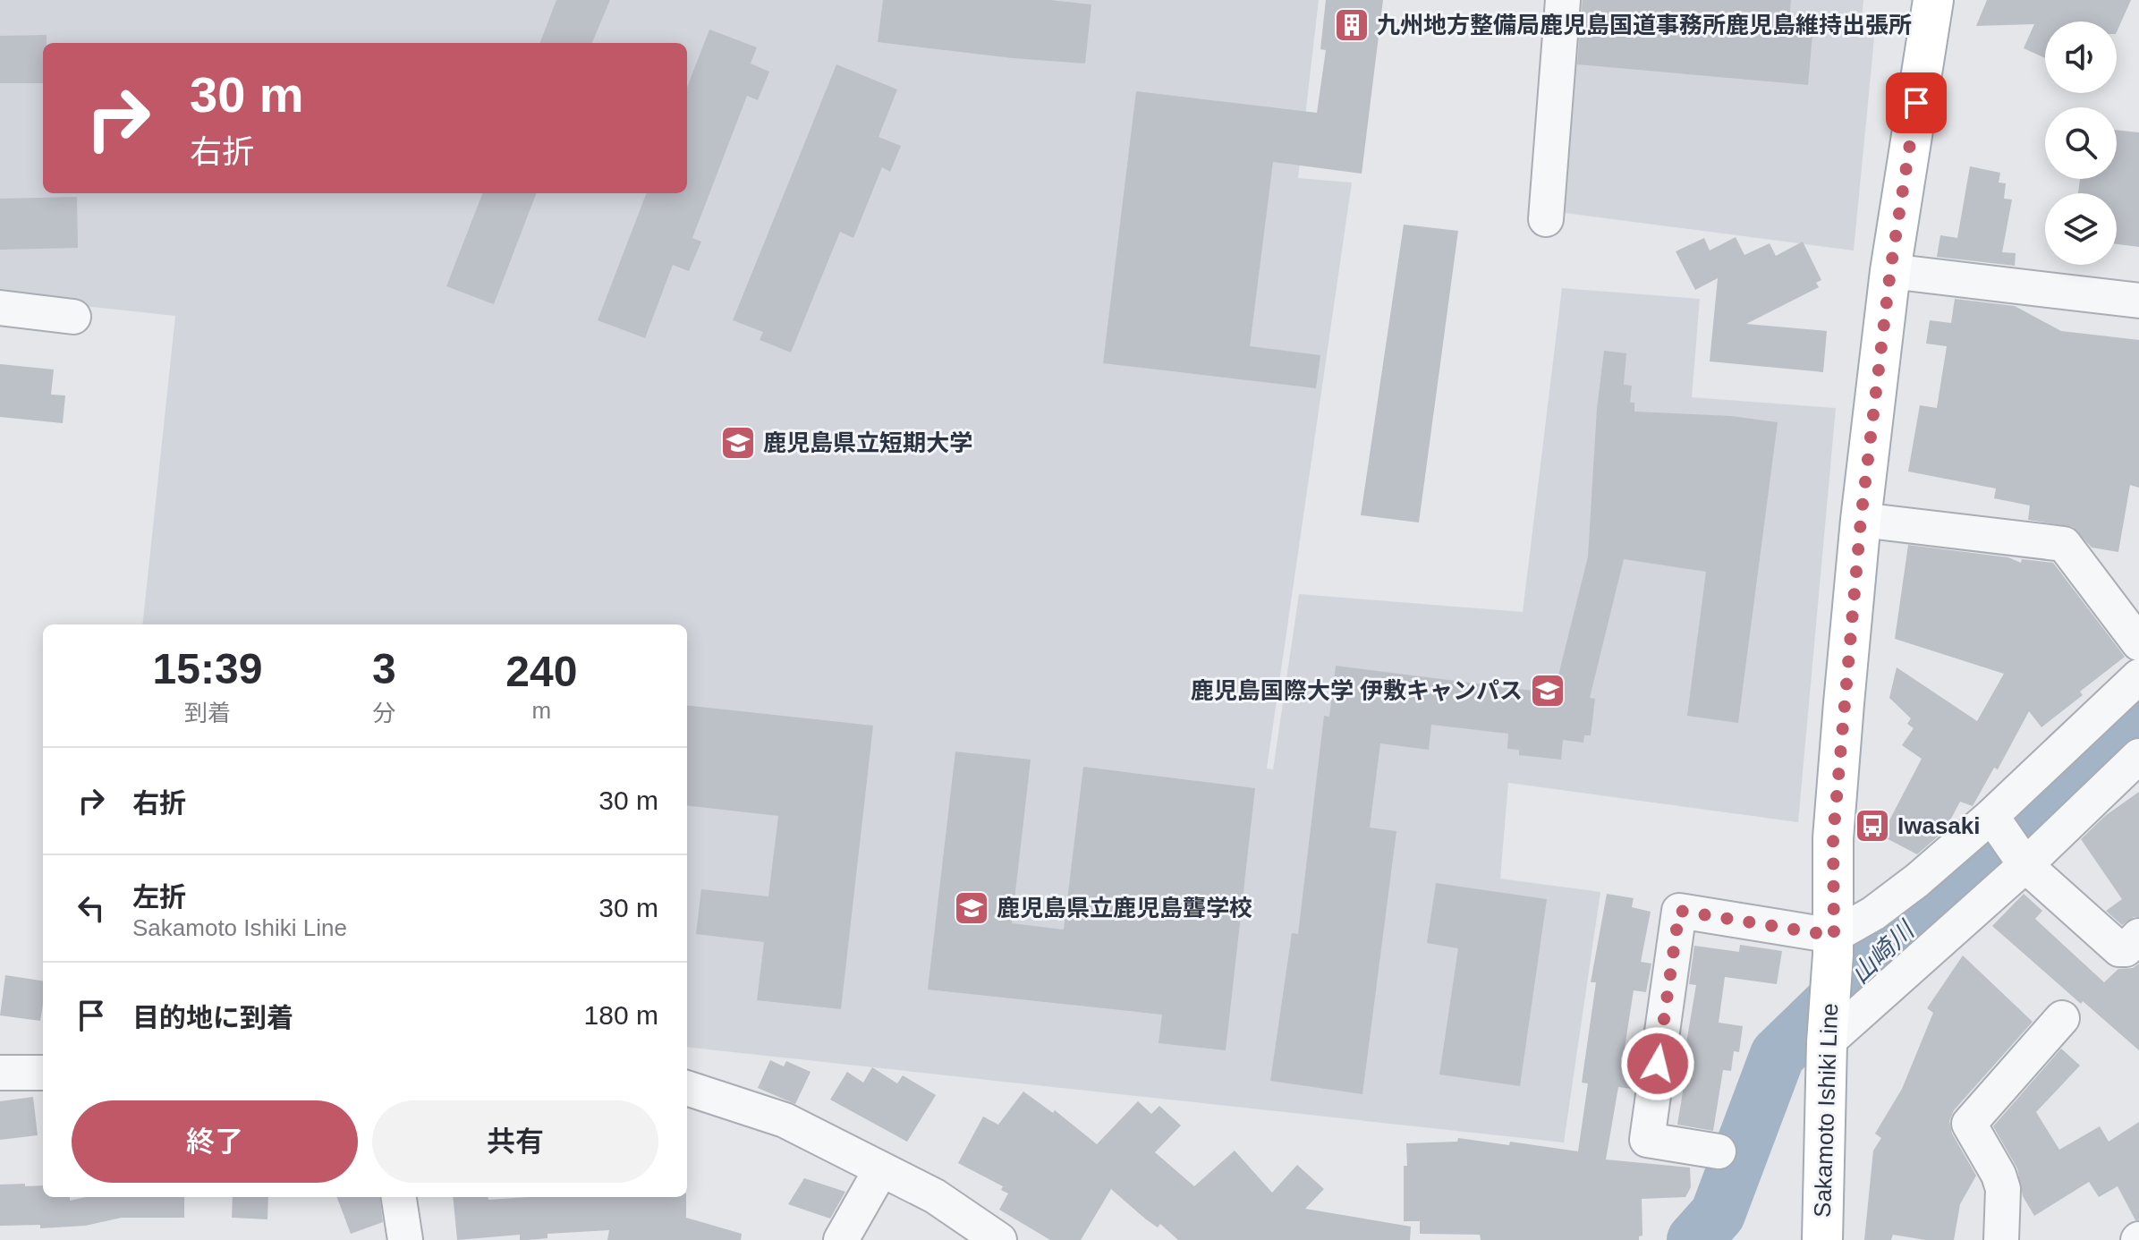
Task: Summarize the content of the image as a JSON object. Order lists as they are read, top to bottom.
{
  "streets": {
    "main road": ["Sakamoto Ishiki Line"]
  },
  "water": ["山崎川"],
  "places": {
    "building": ["九州地方整備局鹿児島国道事務所鹿児島維持出張所"],
    "school or university": ["鹿児島県立短期大学", "鹿児島国際大学 伊敷キャンパス", "鹿児島県立鹿児島聾学校"],
    "bus stop": ["Iwasaki"]
  },
  "page": {
    "turn": ["30 m", "右折"],
    "eta": [
      "15:39",
      "到着",
      "3",
      "分",
      "240",
      "m"
    ],
    "list": [
      {
        "name": "右折",
        "value": "30 m"
      },
      {
        "name": "左折",
        "note": "Sakamoto Ishiki Line",
        "value": "30 m"
      },
      {
        "name": "目的地に到着",
        "value": "180 m"
      }
    ],
    "buttons": ["終了", "共有"]
  }
}
